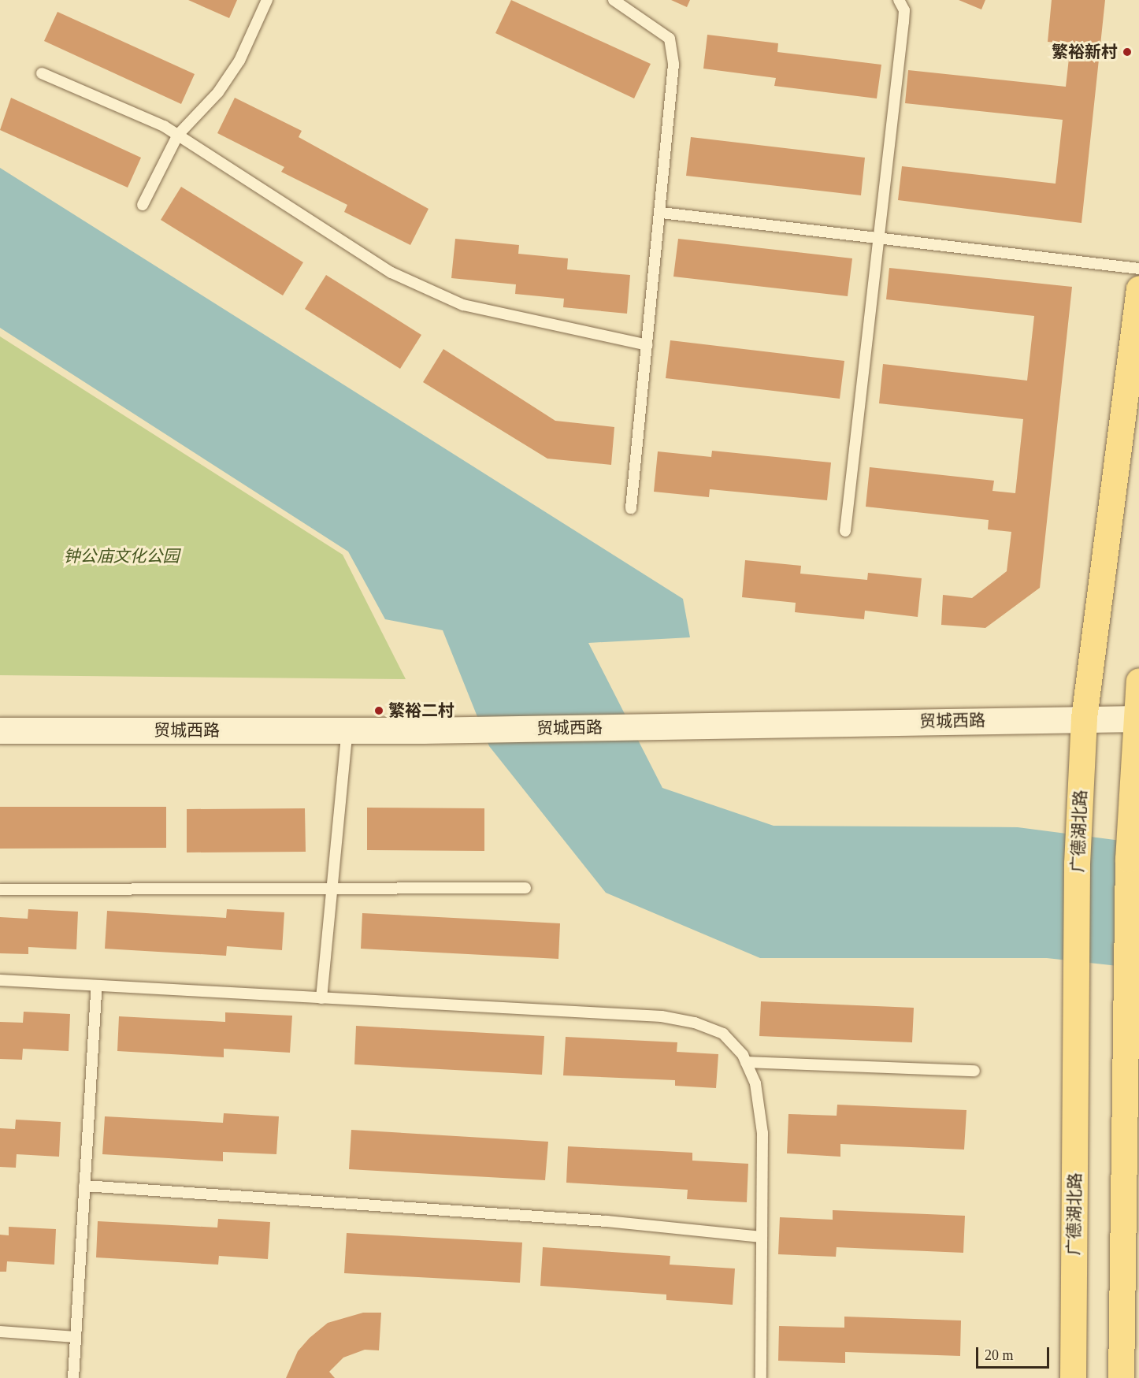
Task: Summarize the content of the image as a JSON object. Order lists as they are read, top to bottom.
{
  "streets": {
    "main road": ["贸城西路", "广德湖北路"]
  },
  "crossings": [
    ["贸城西路", "广德湖北路"]
  ],
  "parks": ["钟公庙文化公园"],
  "places": ["繁裕新村", "繁裕二村"],
  "scale_bar": "20 m"
}
